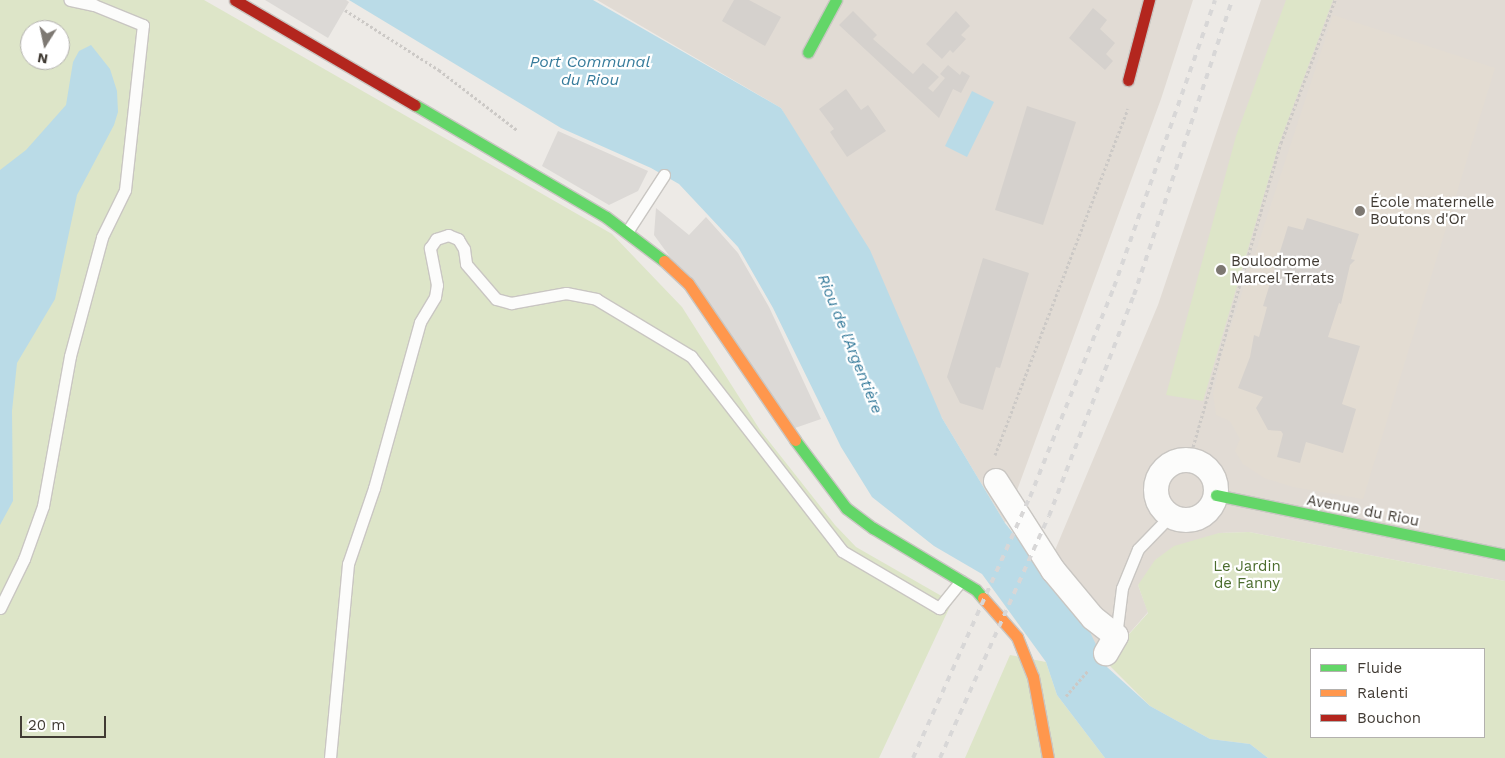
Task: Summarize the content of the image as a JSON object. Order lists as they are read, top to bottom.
{
  "streets": {
    "street": ["Avenue du Riou"]
  },
  "water": ["Port Communal du Riou", "Riou de l'Argentière"],
  "parks": ["Le Jardin de Fanny"],
  "places": ["École maternelle Boutons d'Or", "Boulodrome Marcel Terrats"],
  "legend": ["Fluide", "Ralenti", "Bouchon"],
  "scale_bar": "20 m",
  "north": "bottom"
}
